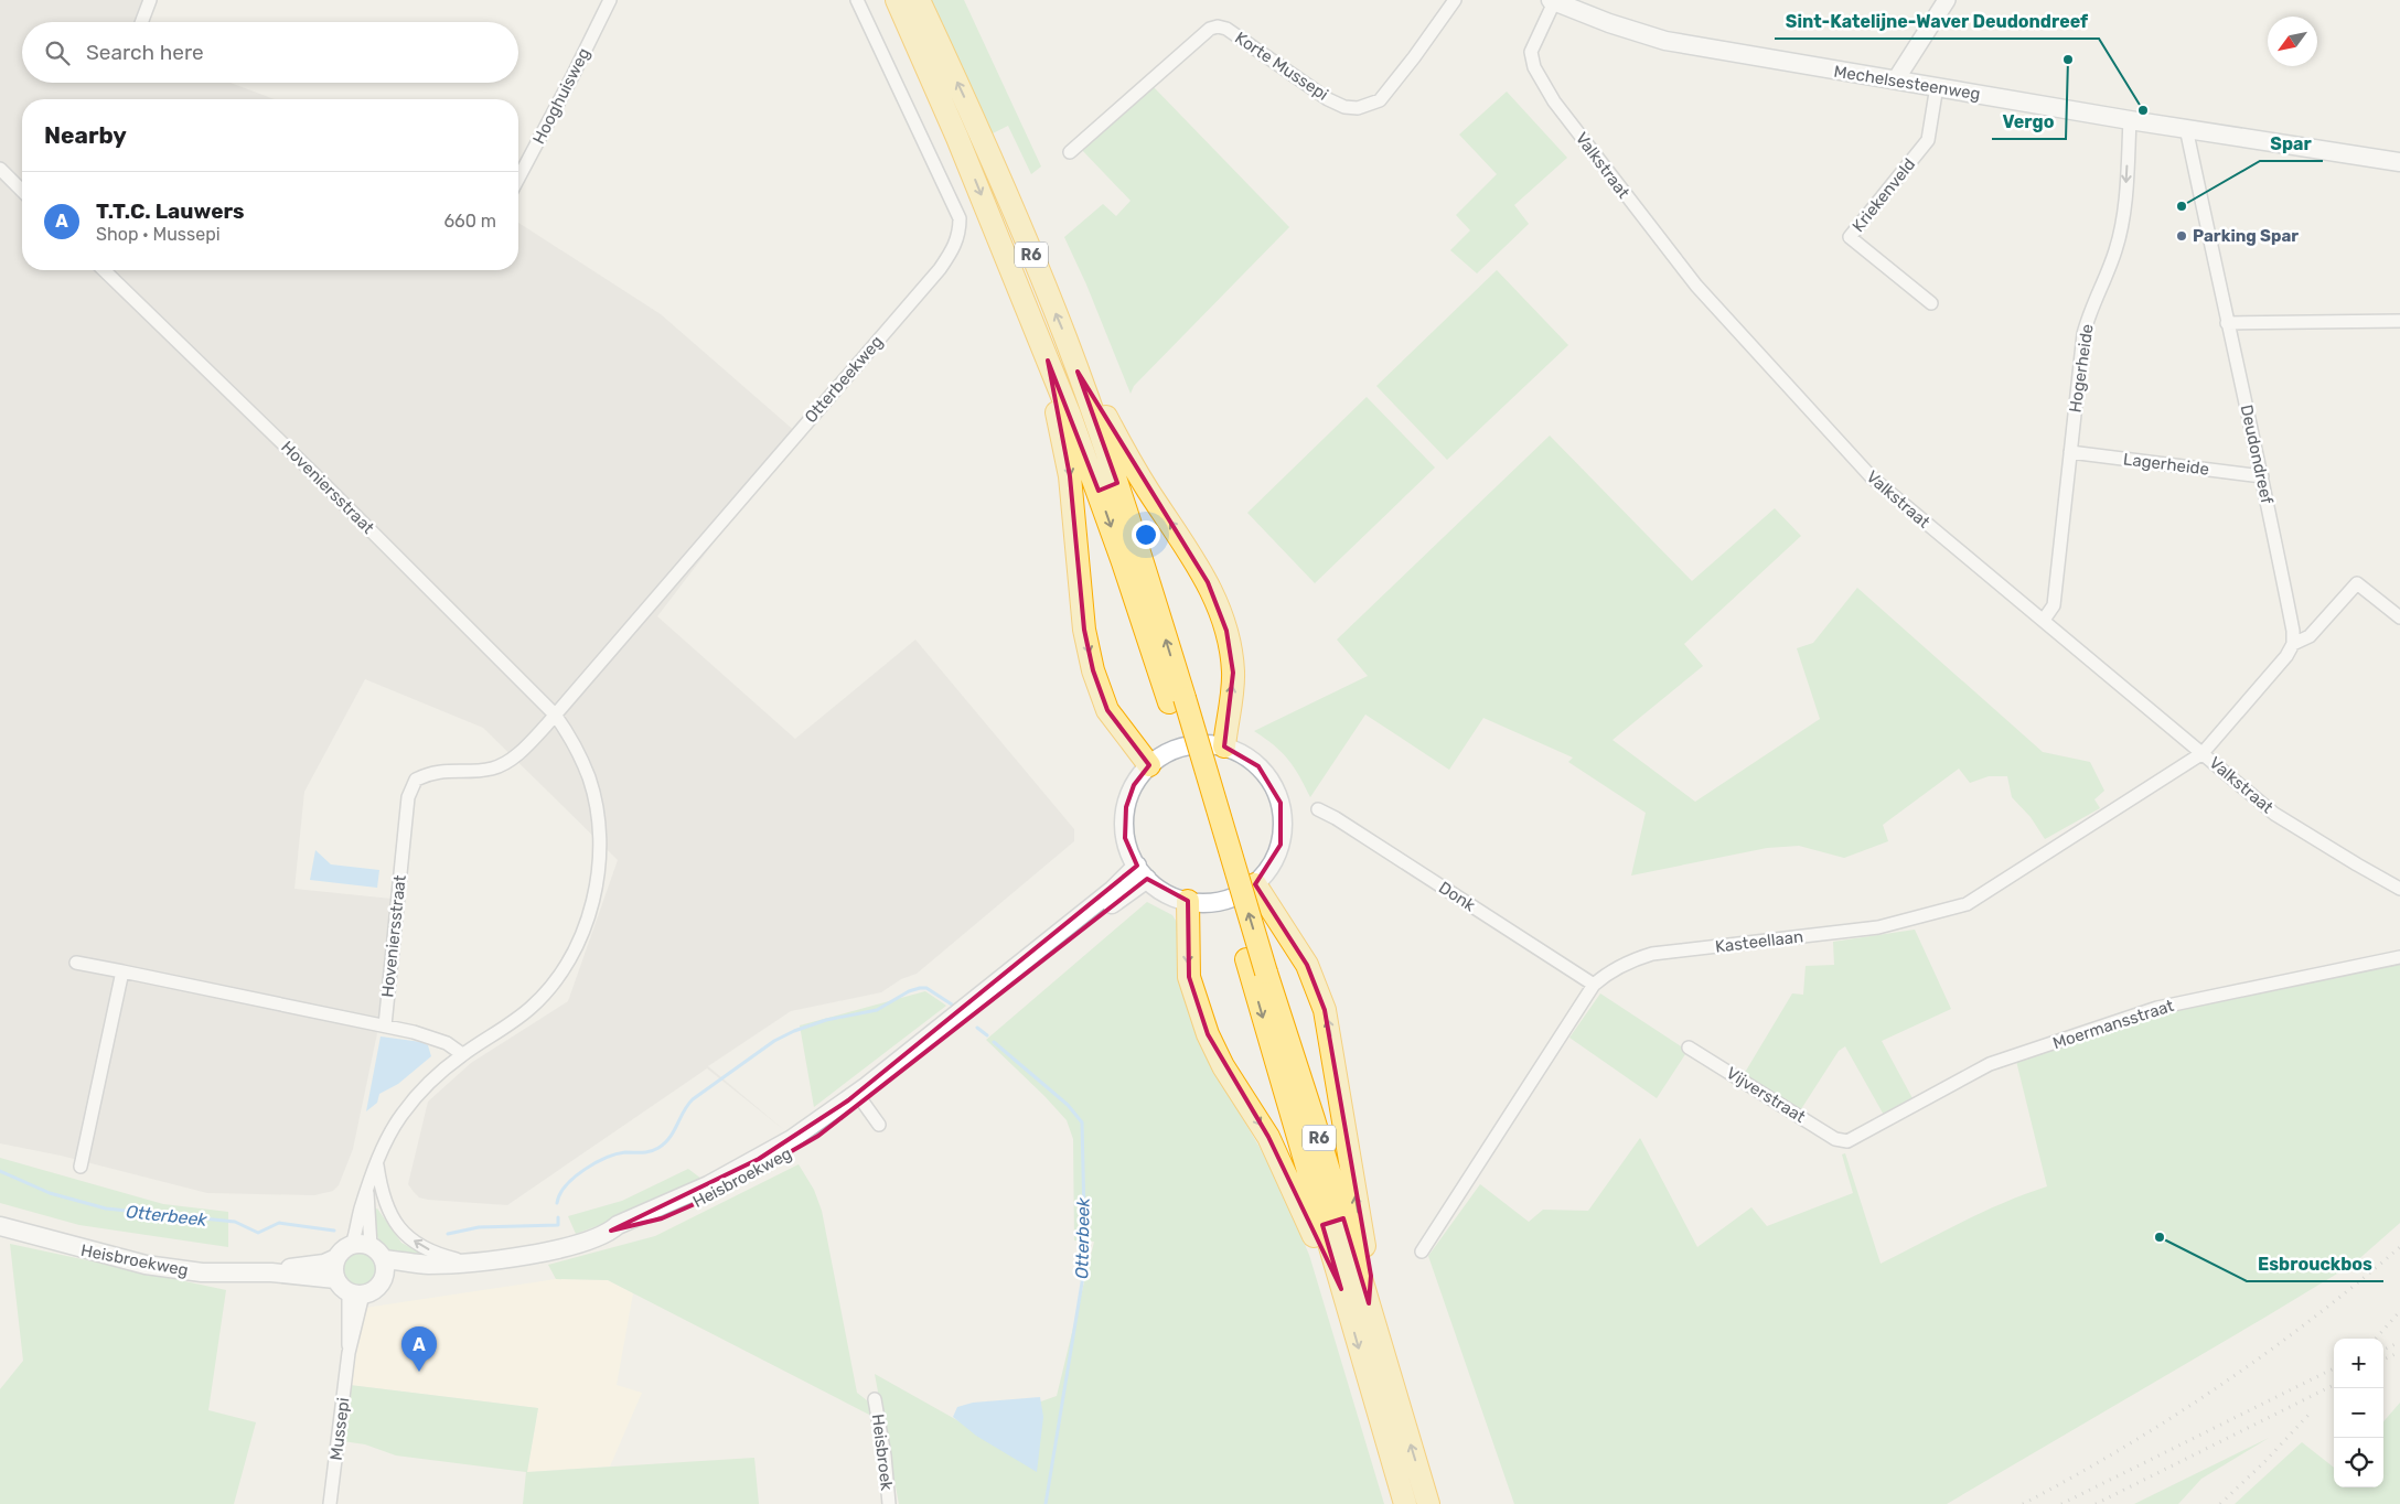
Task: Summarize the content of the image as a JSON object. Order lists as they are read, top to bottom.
{
  "streets": {
    "highway": ["R6"],
    "main road": ["Mechelsesteenweg", "Heisbroekweg"],
    "street": [
      "Korte Mussepi",
      "Hooghuisweg",
      "Valkstraat",
      "Kriekenveld",
      "Hogerheide",
      "Otterbeekweg",
      "Deudondreef",
      "Lagerheide",
      "Hoveniersstraat",
      "Donk",
      "Kasteellaan",
      "Moermansstraat",
      "Vijverstraat",
      "Mussepi",
      "Heisbroek"
    ]
  },
  "crossings": [
    ["Mechelsesteenweg", "Valkstraat"],
    ["Mechelsesteenweg", "Kriekenveld"],
    ["Mechelsesteenweg", "Hogerheide"],
    ["Mechelsesteenweg", "Deudondreef"],
    ["Valkstraat", "Hogerheide"],
    ["Valkstraat", "Kasteellaan"],
    ["Hogerheide", "Lagerheide"],
    ["Otterbeekweg", "Hoveniersstraat"],
    ["Deudondreef", "Lagerheide"],
    ["Hoveniersstraat", "Heisbroekweg"],
    ["Hoveniersstraat", "Mussepi"],
    ["Donk", "Kasteellaan"],
    ["Moermansstraat", "Vijverstraat"],
    ["Heisbroekweg", "Mussepi"]
  ],
  "one_way": ["Hogerheide"],
  "water": ["Otterbeek"],
  "places": [
    "Vergo",
    "Sint-Katelijne-Waver Deudondreef",
    "Spar",
    "Parking Spar",
    "Esbrouckbos"
  ],
  "north": "bottom left",
  "page": {
    "search": "Search here",
    "heading": "Nearby",
    "list": [
      {
        "mark": "A",
        "name": "T.T.C. Lauwers",
        "note": "Shop · Mussepi",
        "value": "660 m"
      }
    ],
    "pins": "A",
    "map_buttons": ["+", "−"]
  }
}
